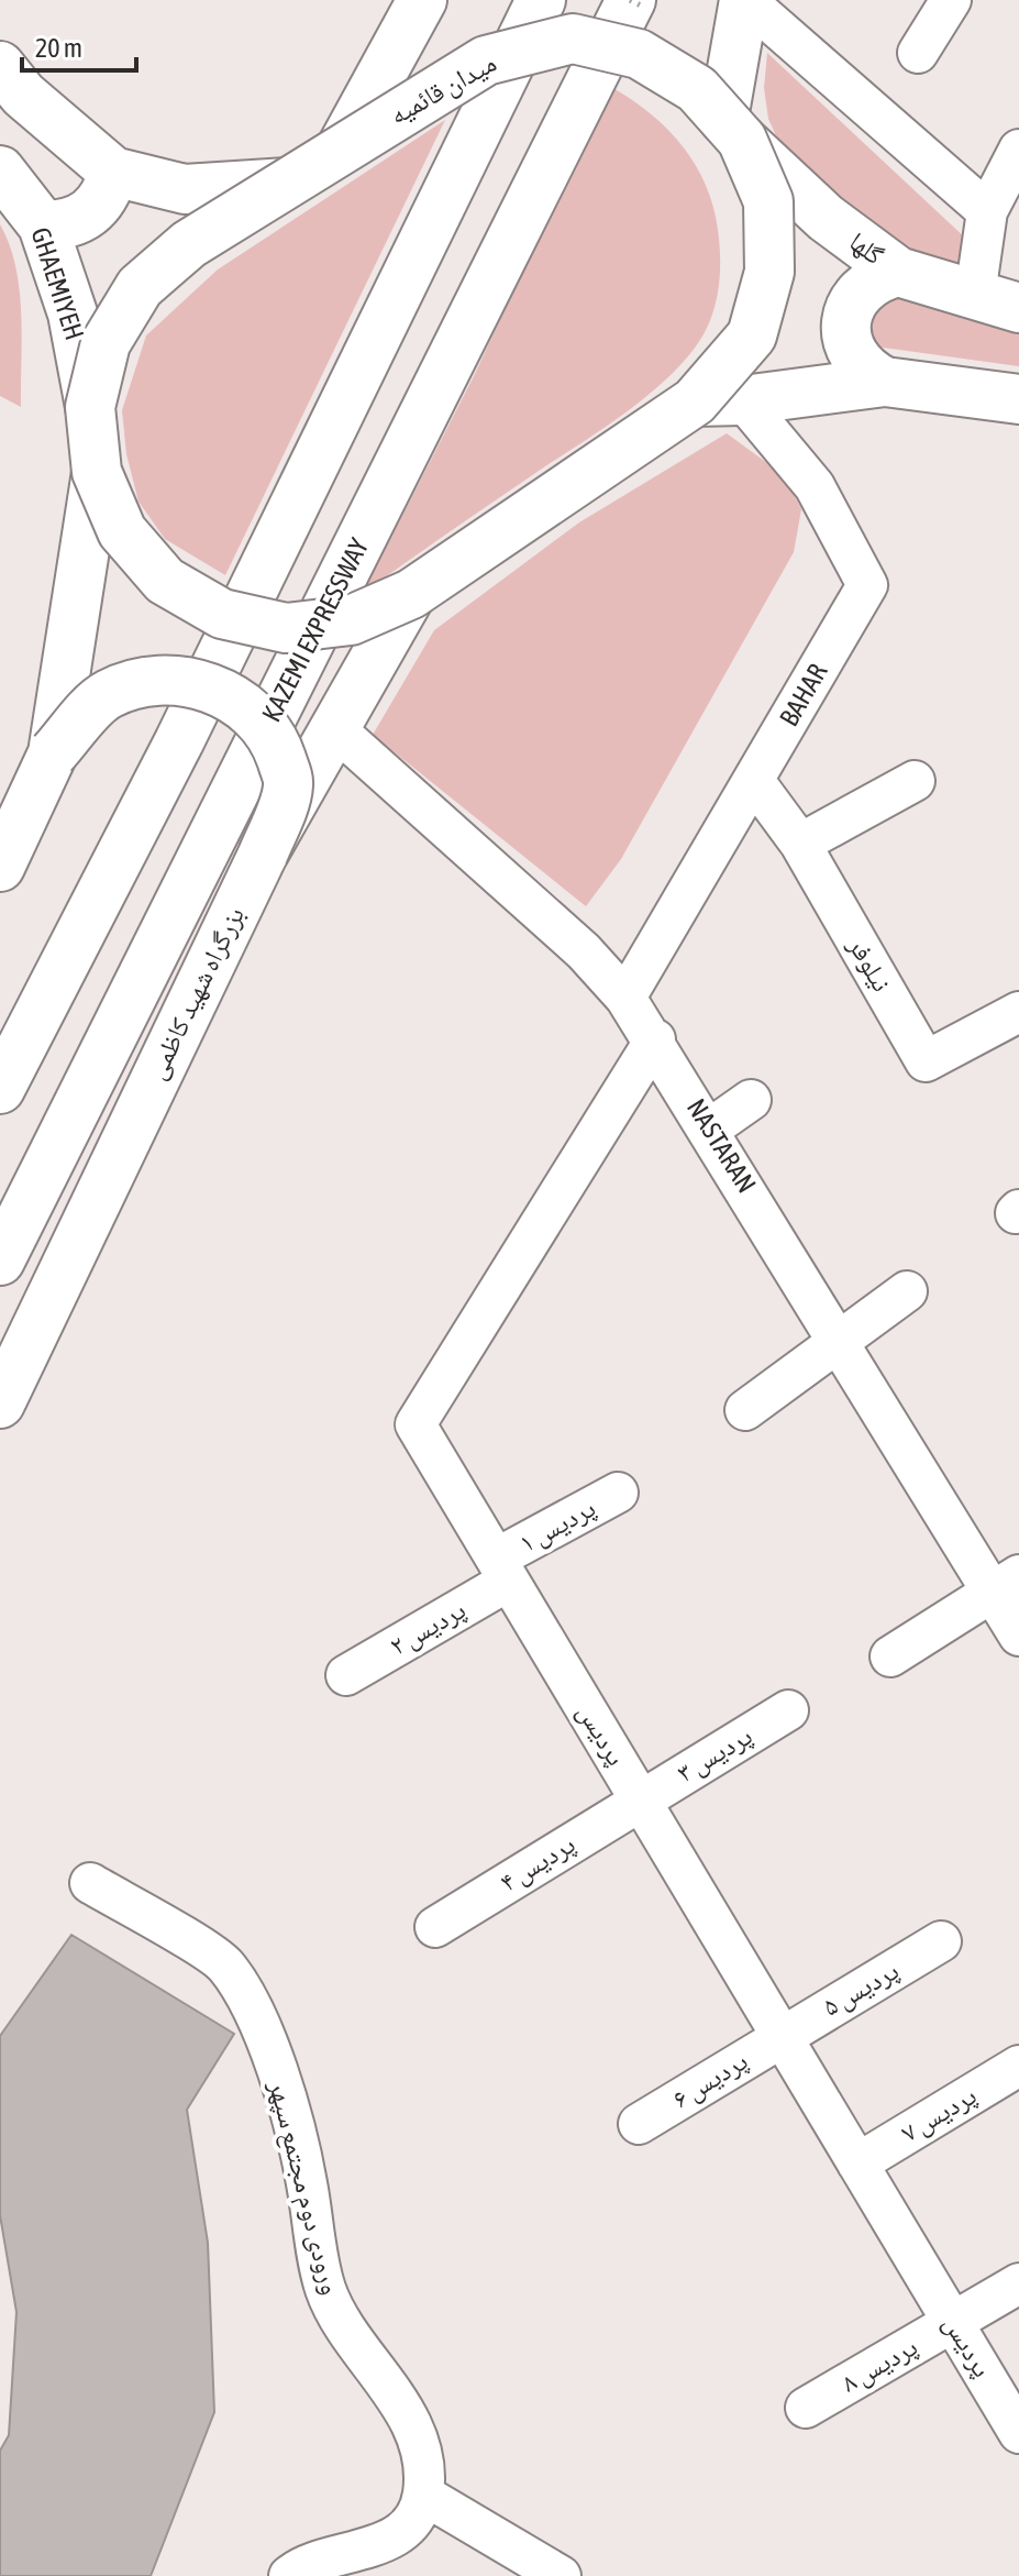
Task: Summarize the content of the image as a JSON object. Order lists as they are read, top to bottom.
{
  "streets": {
    "main road": [
      "میدان قائمیه",
      "گلها",
      "GHAEMIYEH",
      "KAZEMI EXPRESSWAY",
      "بزرگراه شهید کاظمی"
    ],
    "street": [
      "BAHAR",
      "نیلوفر",
      "NASTARAN",
      "پردیس ۱",
      "پردیس ۲",
      "پردیس",
      "پردیس ۳",
      "پردیس ۴",
      "پردیس ۵",
      "پردیس ۶",
      "پردیس ۷",
      "ورودی دوم مجتمع سپهر",
      "پردیس ۸"
    ]
  },
  "crossings": [
    ["میدان قائمیه", "گلها"],
    ["میدان قائمیه", "GHAEMIYEH"],
    ["میدان قائمیه", "بزرگراه شهید کاظمی"],
    ["BAHAR", "نیلوفر"],
    ["BAHAR", "NASTARAN"],
    ["بزرگراه شهید کاظمی", "NASTARAN"],
    ["NASTARAN", "پردیس"],
    ["پردیس ۱", "پردیس ۲"],
    ["پردیس ۱", "پردیس"],
    ["پردیس ۲", "پردیس"],
    ["پردیس", "پردیس ۳"],
    ["پردیس", "پردیس ۴"],
    ["پردیس", "پردیس ۵"],
    ["پردیس", "پردیس ۶"],
    ["پردیس", "پردیس ۷"],
    ["پردیس", "پردیس ۸"],
    ["پردیس ۳", "پردیس ۴"],
    ["پردیس ۵", "پردیس ۶"]
  ],
  "scale_bar": "20 m"
}
